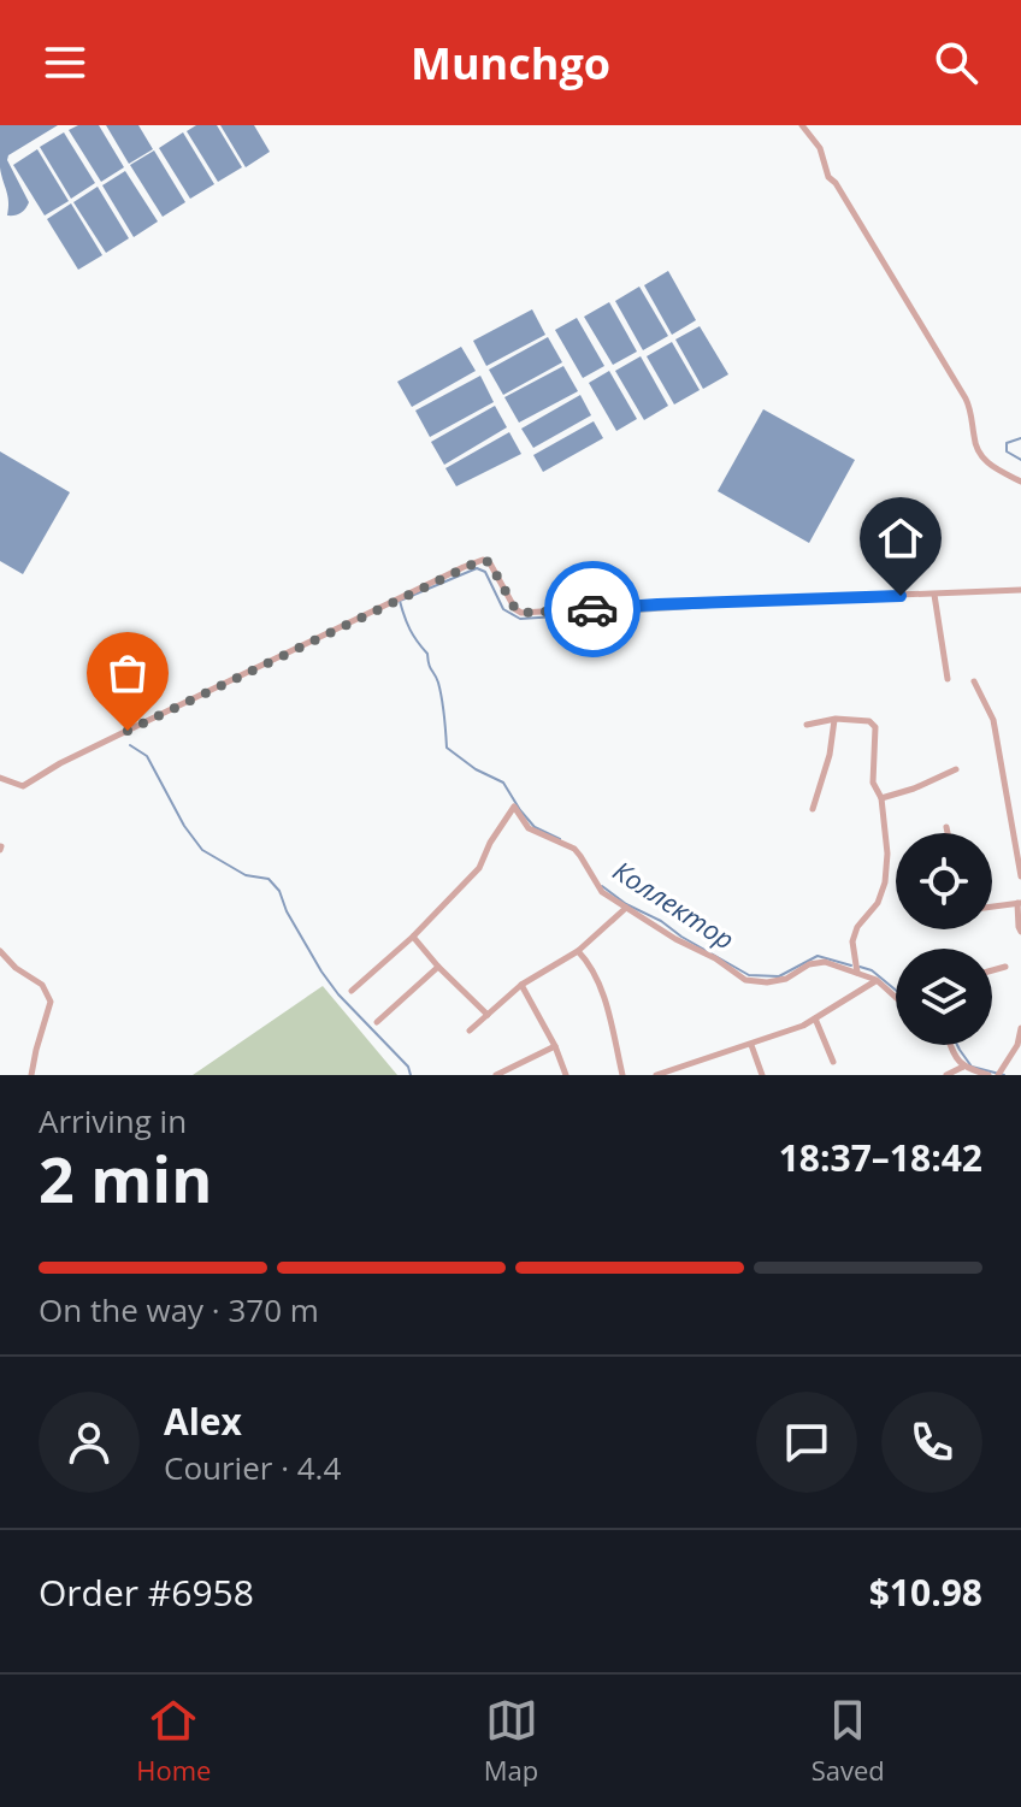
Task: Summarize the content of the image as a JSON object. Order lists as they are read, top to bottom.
{
  "water": ["Коллектор"],
  "page": {
    "header": "Munchgo",
    "heading": ["2 min", "Arriving in", "18:37–18:42"],
    "panel": [
      "Alex",
      "Courier · 4.4",
      "Order #6958",
      "$10.98"
    ],
    "bar": "On the way · 370 m",
    "tabs": ["Home", "Map", "Saved"]
  }
}
